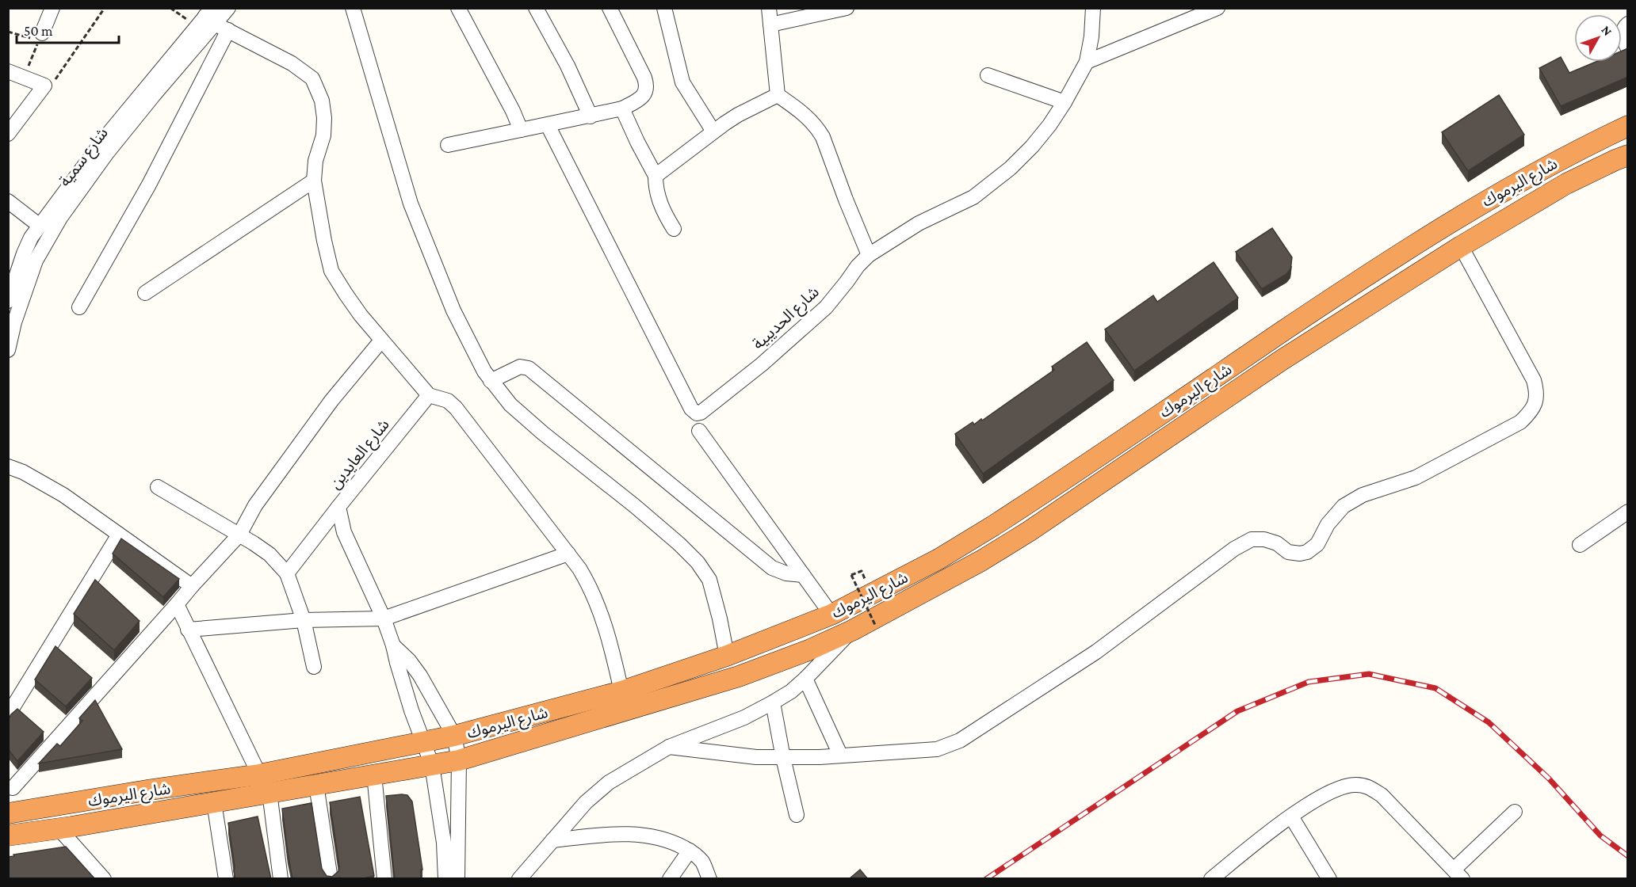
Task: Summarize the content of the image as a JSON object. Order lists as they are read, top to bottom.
{
  "streets": {
    "highway": ["شارع اليرموك"],
    "street": ["شارع سمية", "شارع الحديبية", "شارع العايدين"]
  },
  "crossings": [
    ["شارع اليرموك", "شارع العايدين"]
  ],
  "scale_bar": "50 m",
  "north": "top right"
}
